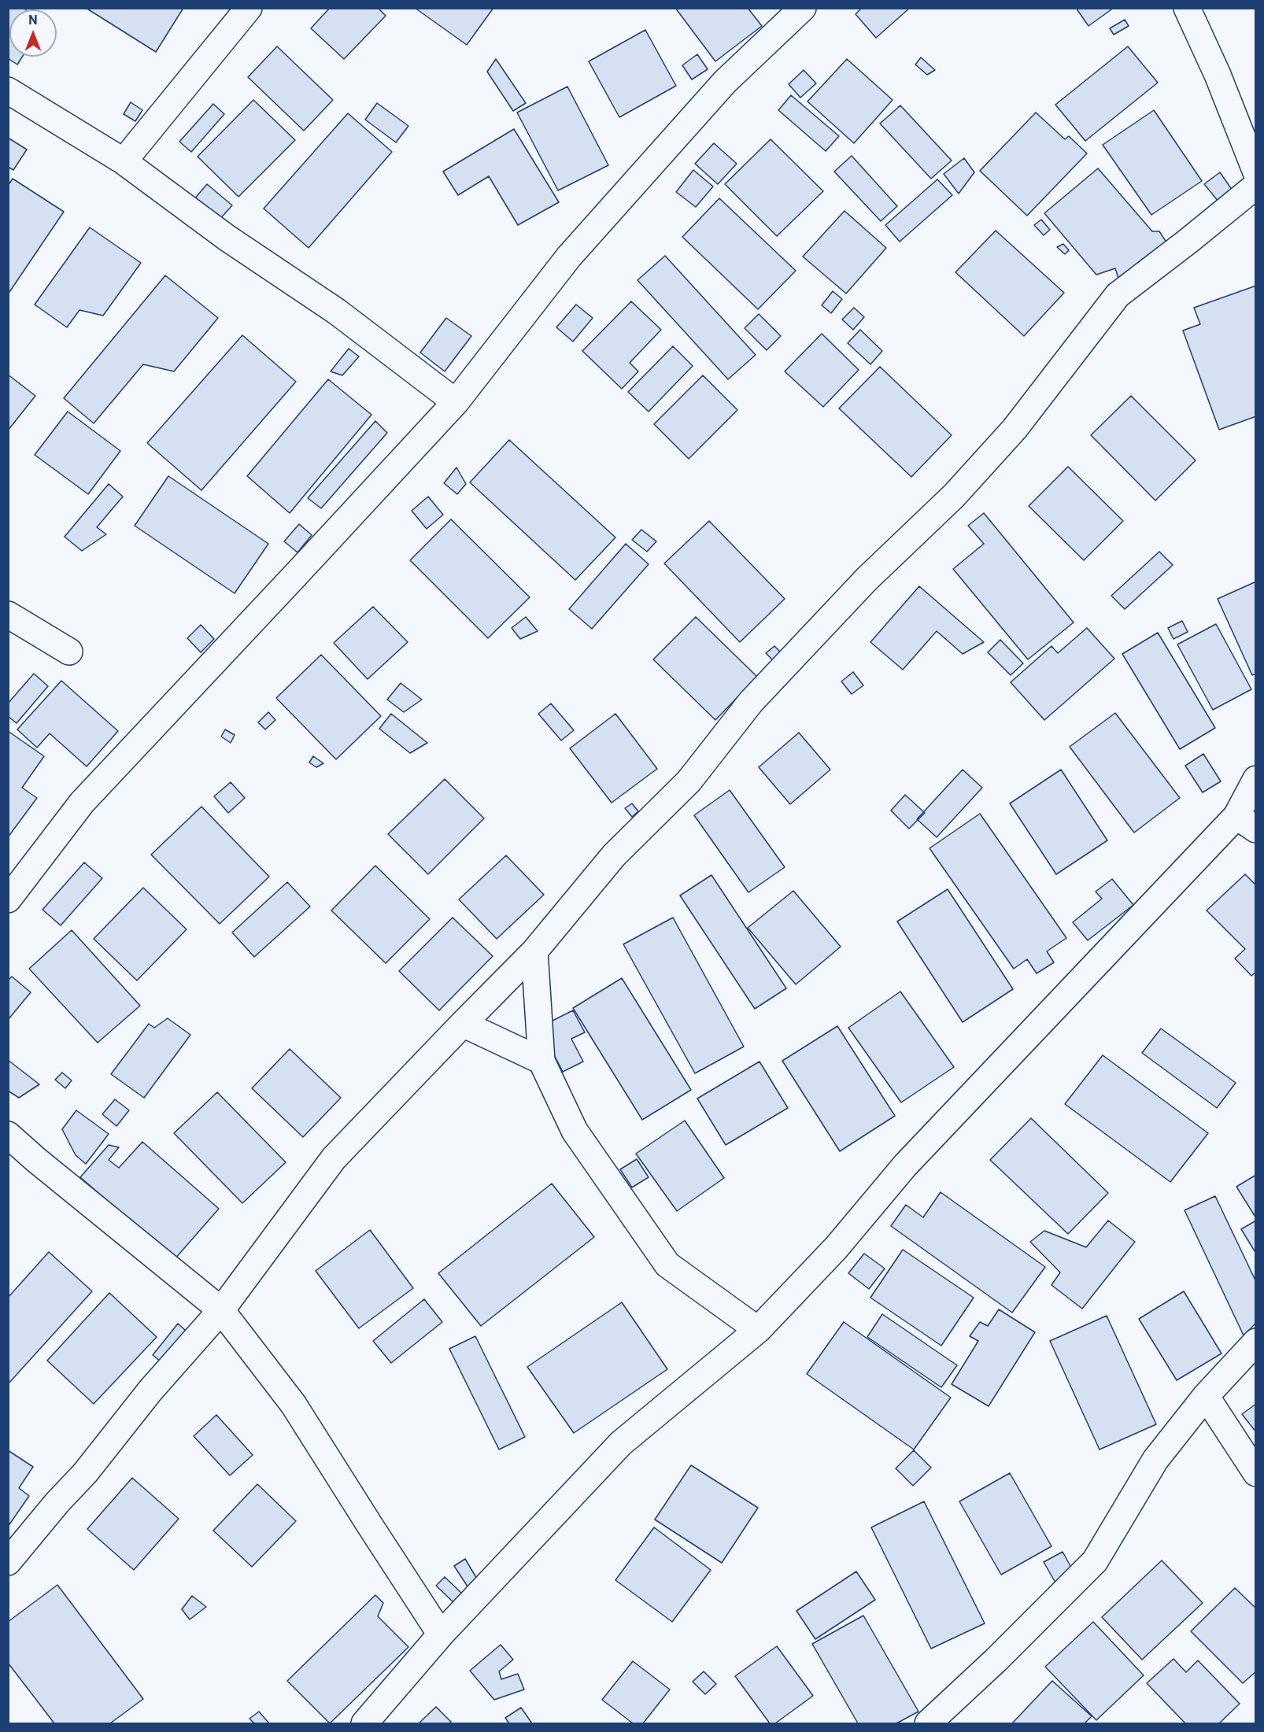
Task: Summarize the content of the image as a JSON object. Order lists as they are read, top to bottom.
{
  "north": "top"
}
